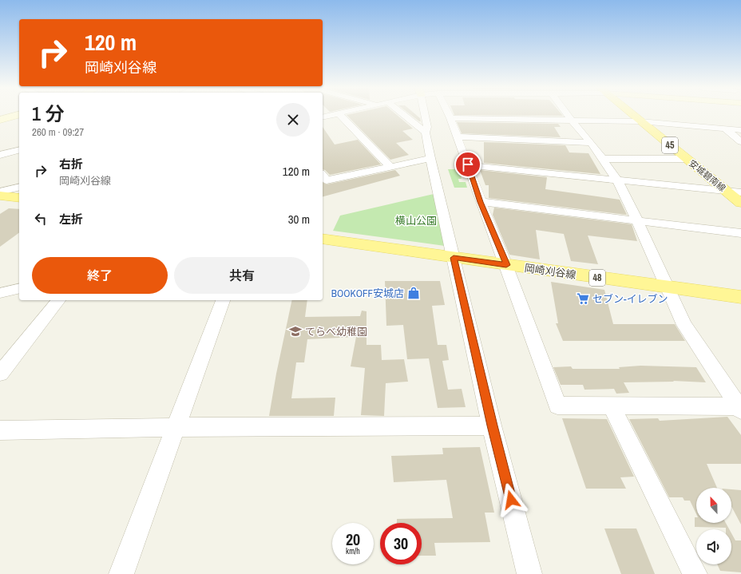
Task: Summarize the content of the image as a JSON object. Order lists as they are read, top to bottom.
{
  "streets": {
    "main road": [
      "45",
      "安城碧南線",
      "岡崎刈谷線",
      "48"
    ]
  },
  "parks": ["横山公園"],
  "places": {
    "shop": ["BOOKOFF安城店"],
    "supermarket": ["セブン-イレブン"],
    "school or university": ["てらべ幼稚園"]
  },
  "north": "top",
  "page": {
    "turn": ["120 m", "岡崎刈谷線"],
    "heading": ["1 分", "260 m · 09:27"],
    "list": [
      {
        "name": "右折",
        "note": "岡崎刈谷線",
        "value": "120 m"
      },
      {
        "name": "左折",
        "value": "30 m"
      }
    ],
    "buttons": ["終了", "共有"],
    "speed": "20 km/h",
    "limit": "30"
  }
}
